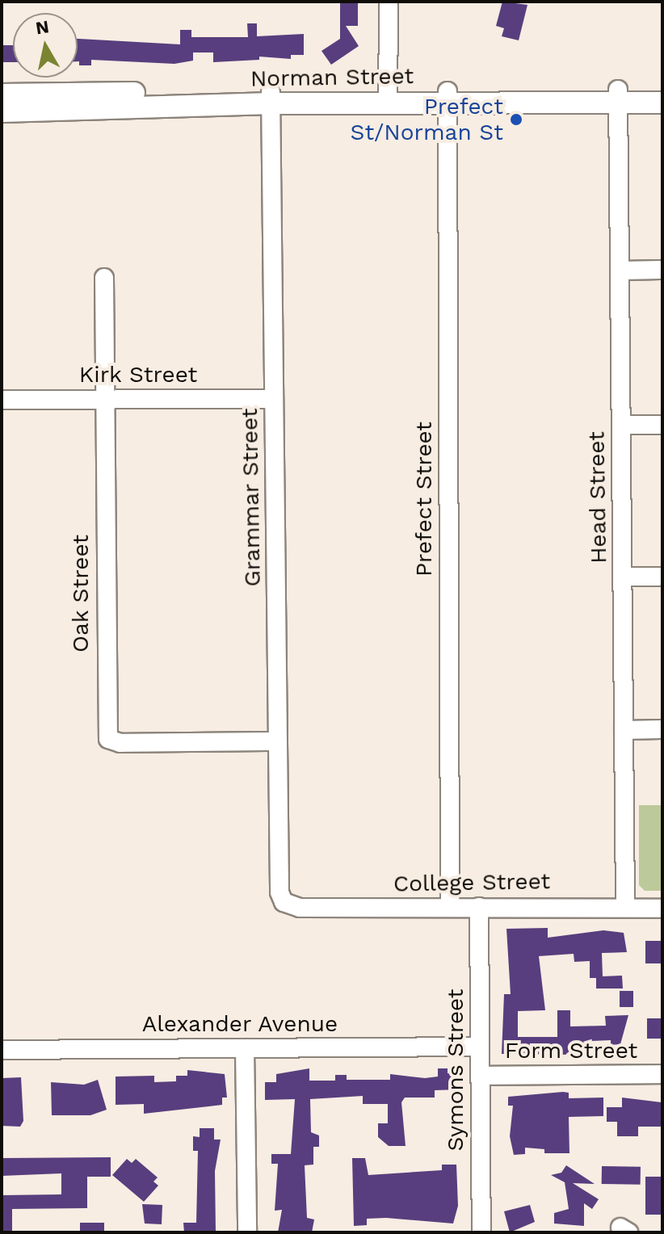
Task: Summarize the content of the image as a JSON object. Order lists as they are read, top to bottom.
{
  "streets": {
    "main road": ["Norman Street"],
    "street": [
      "Kirk Street",
      "Grammar Street",
      "Head Street",
      "Prefect Street",
      "Oak Street",
      "College Street",
      "Alexander Avenue",
      "Form Street",
      "Symons Street"
    ]
  },
  "crossings": [
    ["Norman Street", "Grammar Street"],
    ["Norman Street", "Head Street"],
    ["Norman Street", "Prefect Street"],
    ["Kirk Street", "Grammar Street"],
    ["Kirk Street", "Oak Street"],
    ["Grammar Street", "Oak Street"],
    ["Grammar Street", "College Street"],
    ["Head Street", "College Street"],
    ["Prefect Street", "College Street"],
    ["College Street", "Symons Street"],
    ["Alexander Avenue", "Symons Street"],
    ["Form Street", "Symons Street"]
  ],
  "places": ["Prefect St/Norman St"],
  "north": "top"
}
